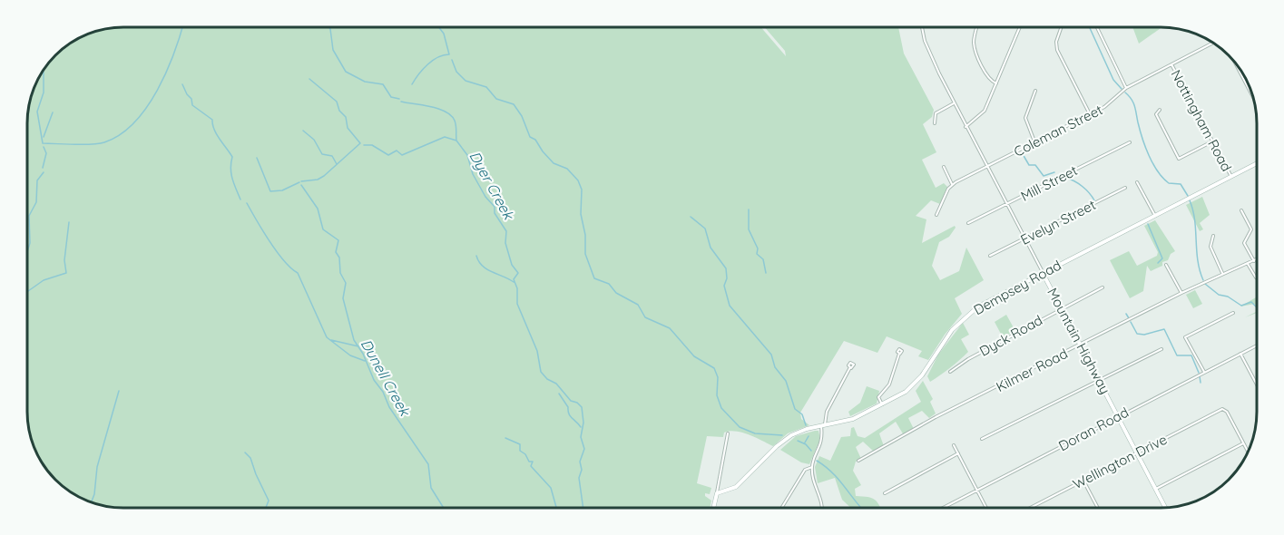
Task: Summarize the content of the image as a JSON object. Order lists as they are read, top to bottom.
{
  "streets": {
    "street": [
      "Nottingham Road",
      "Coleman Street",
      "Mill Street",
      "Evelyn Street",
      "Dempsey Road",
      "Dyck Road",
      "Mountain Highway",
      "Kilmer Road",
      "Doran Road",
      "Wellington Drive"
    ]
  },
  "crossings": [
    ["Nottingham Road", "Coleman Street"],
    ["Nottingham Road", "Dempsey Road"],
    ["Coleman Street", "Mountain Highway"],
    ["Mill Street", "Mountain Highway"],
    ["Evelyn Street", "Mountain Highway"],
    ["Dempsey Road", "Mountain Highway"],
    ["Dyck Road", "Mountain Highway"],
    ["Mountain Highway", "Kilmer Road"],
    ["Mountain Highway", "Doran Road"],
    ["Mountain Highway", "Wellington Drive"]
  ],
  "water": ["Dyer Creek", "Dunell Creek"]
}
